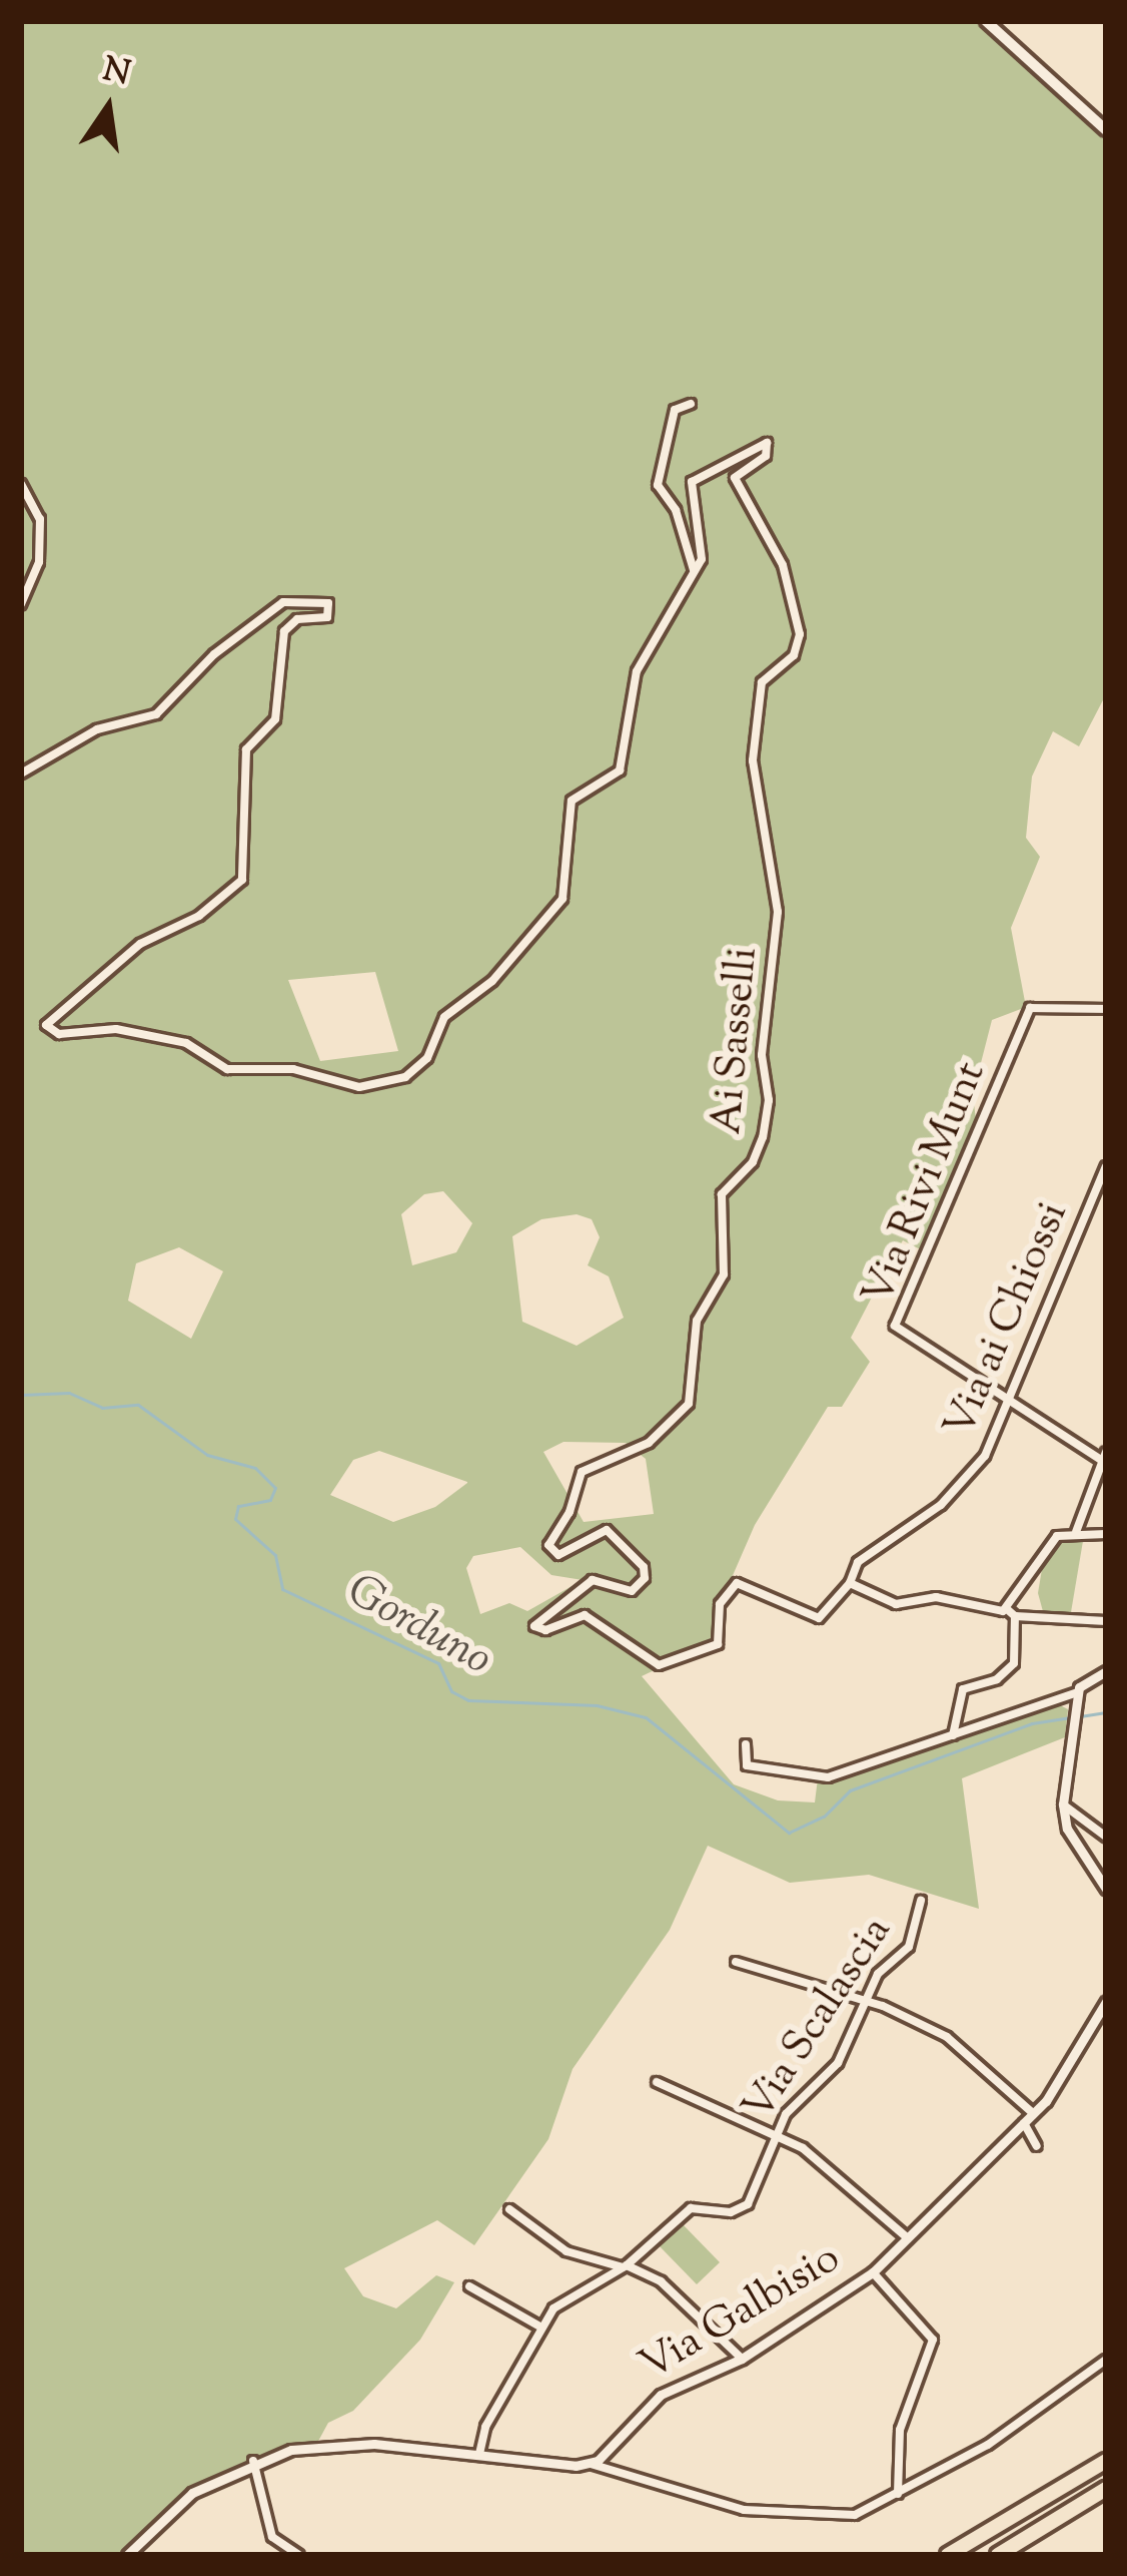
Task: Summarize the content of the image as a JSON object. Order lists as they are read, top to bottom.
{
  "streets": {
    "street": [
      "Ai Sasselli",
      "Via Rivi Munt",
      "Via ai Chiossi",
      "Via Scalascia",
      "Via Galbisio"
    ]
  },
  "crossings": [
    ["Ai Sasselli", "Via ai Chiossi"],
    ["Via Rivi Munt", "Via ai Chiossi"]
  ],
  "water": ["Gorduno"],
  "north": "top"
}
